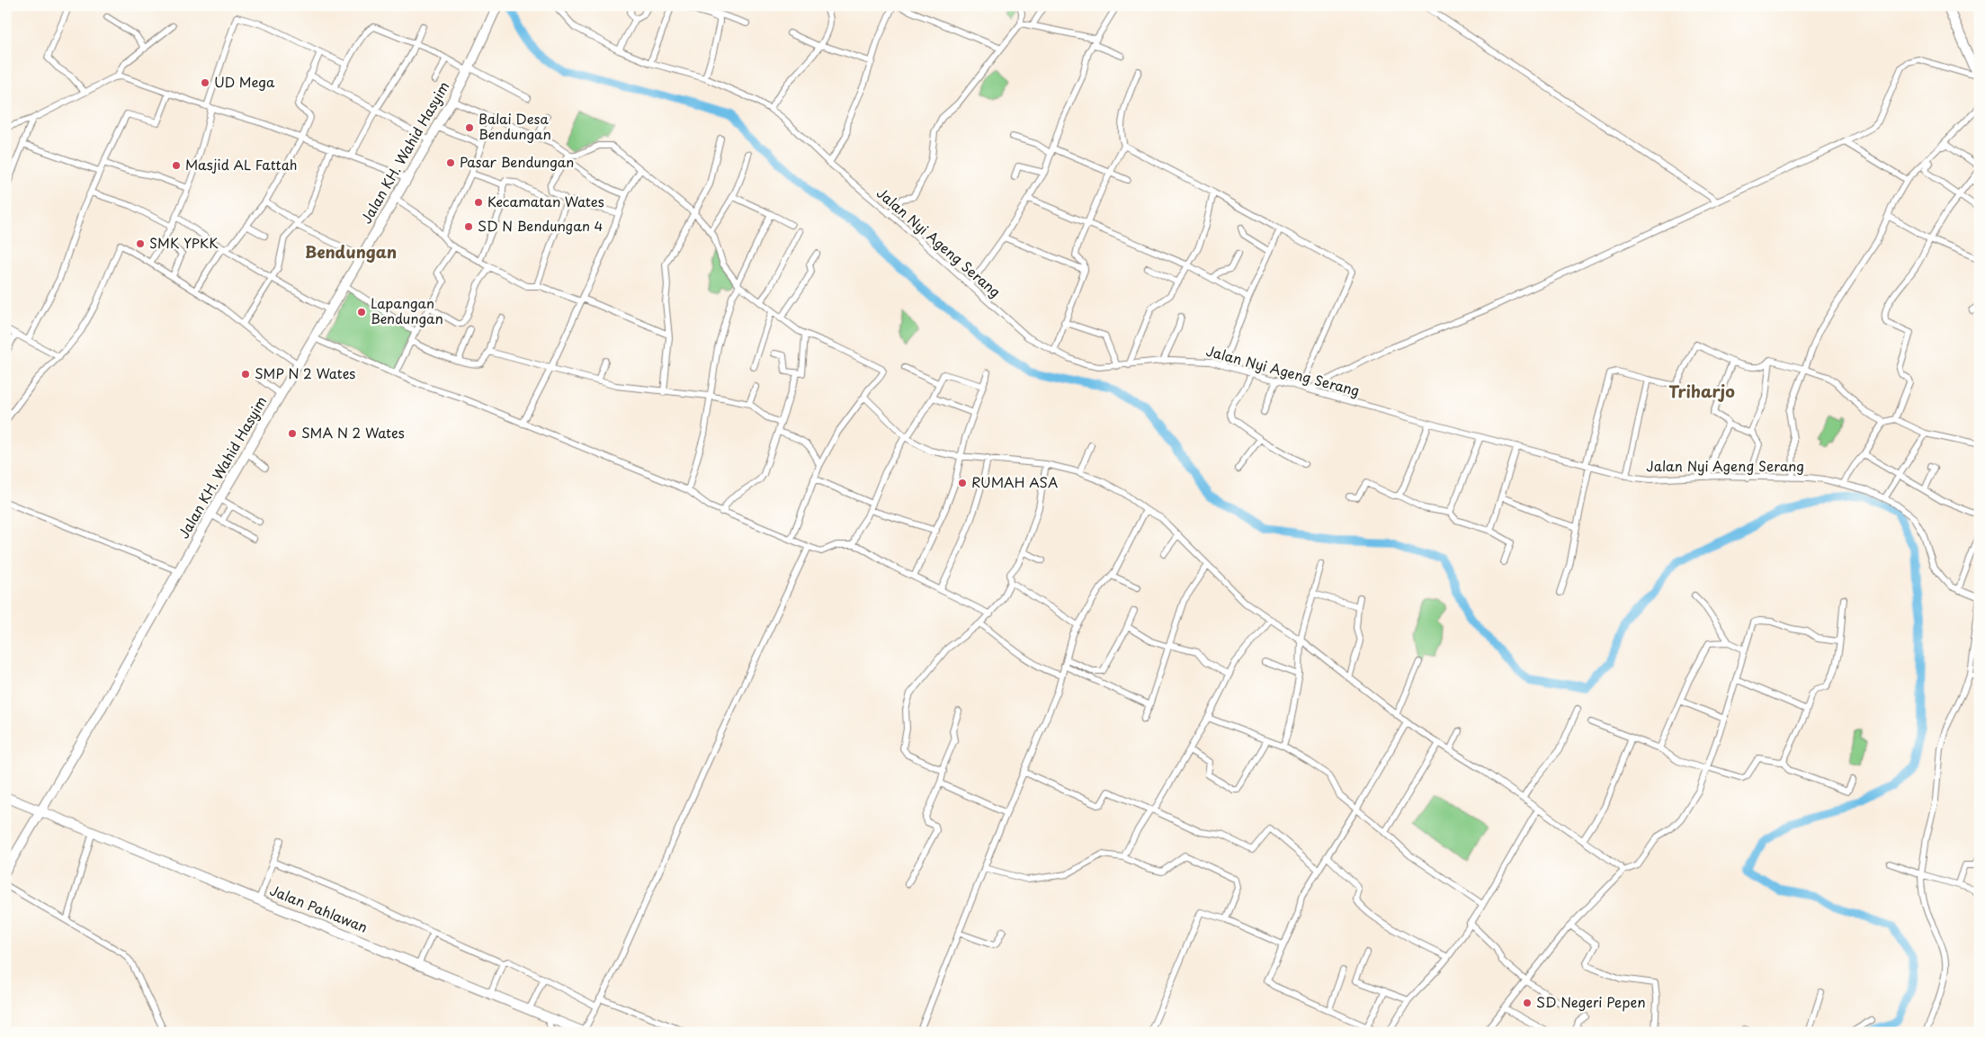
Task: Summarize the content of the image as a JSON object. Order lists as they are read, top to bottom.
{
  "streets": {
    "main road": ["Jalan KH. Wahid Hasyim", "Jalan Pahlawan"],
    "street": ["Jalan Nyi Ageng Serang"]
  },
  "crossings": [
    ["Jalan KH. Wahid Hasyim", "Jalan Pahlawan"]
  ],
  "districts": ["Bendungan", "Triharjo"],
  "places": [
    "UD Mega",
    "Balai Desa Bendungan",
    "Pasar Bendungan",
    "Masjid AL Fattah",
    "Kecamatan Wates",
    "SD N Bendungan 4",
    "SMK YPKK",
    "Lapangan Bendungan",
    "SMP N 2 Wates",
    "SMA N 2 Wates",
    "RUMAH ASA",
    "SD Negeri Pepen"
  ]
}
